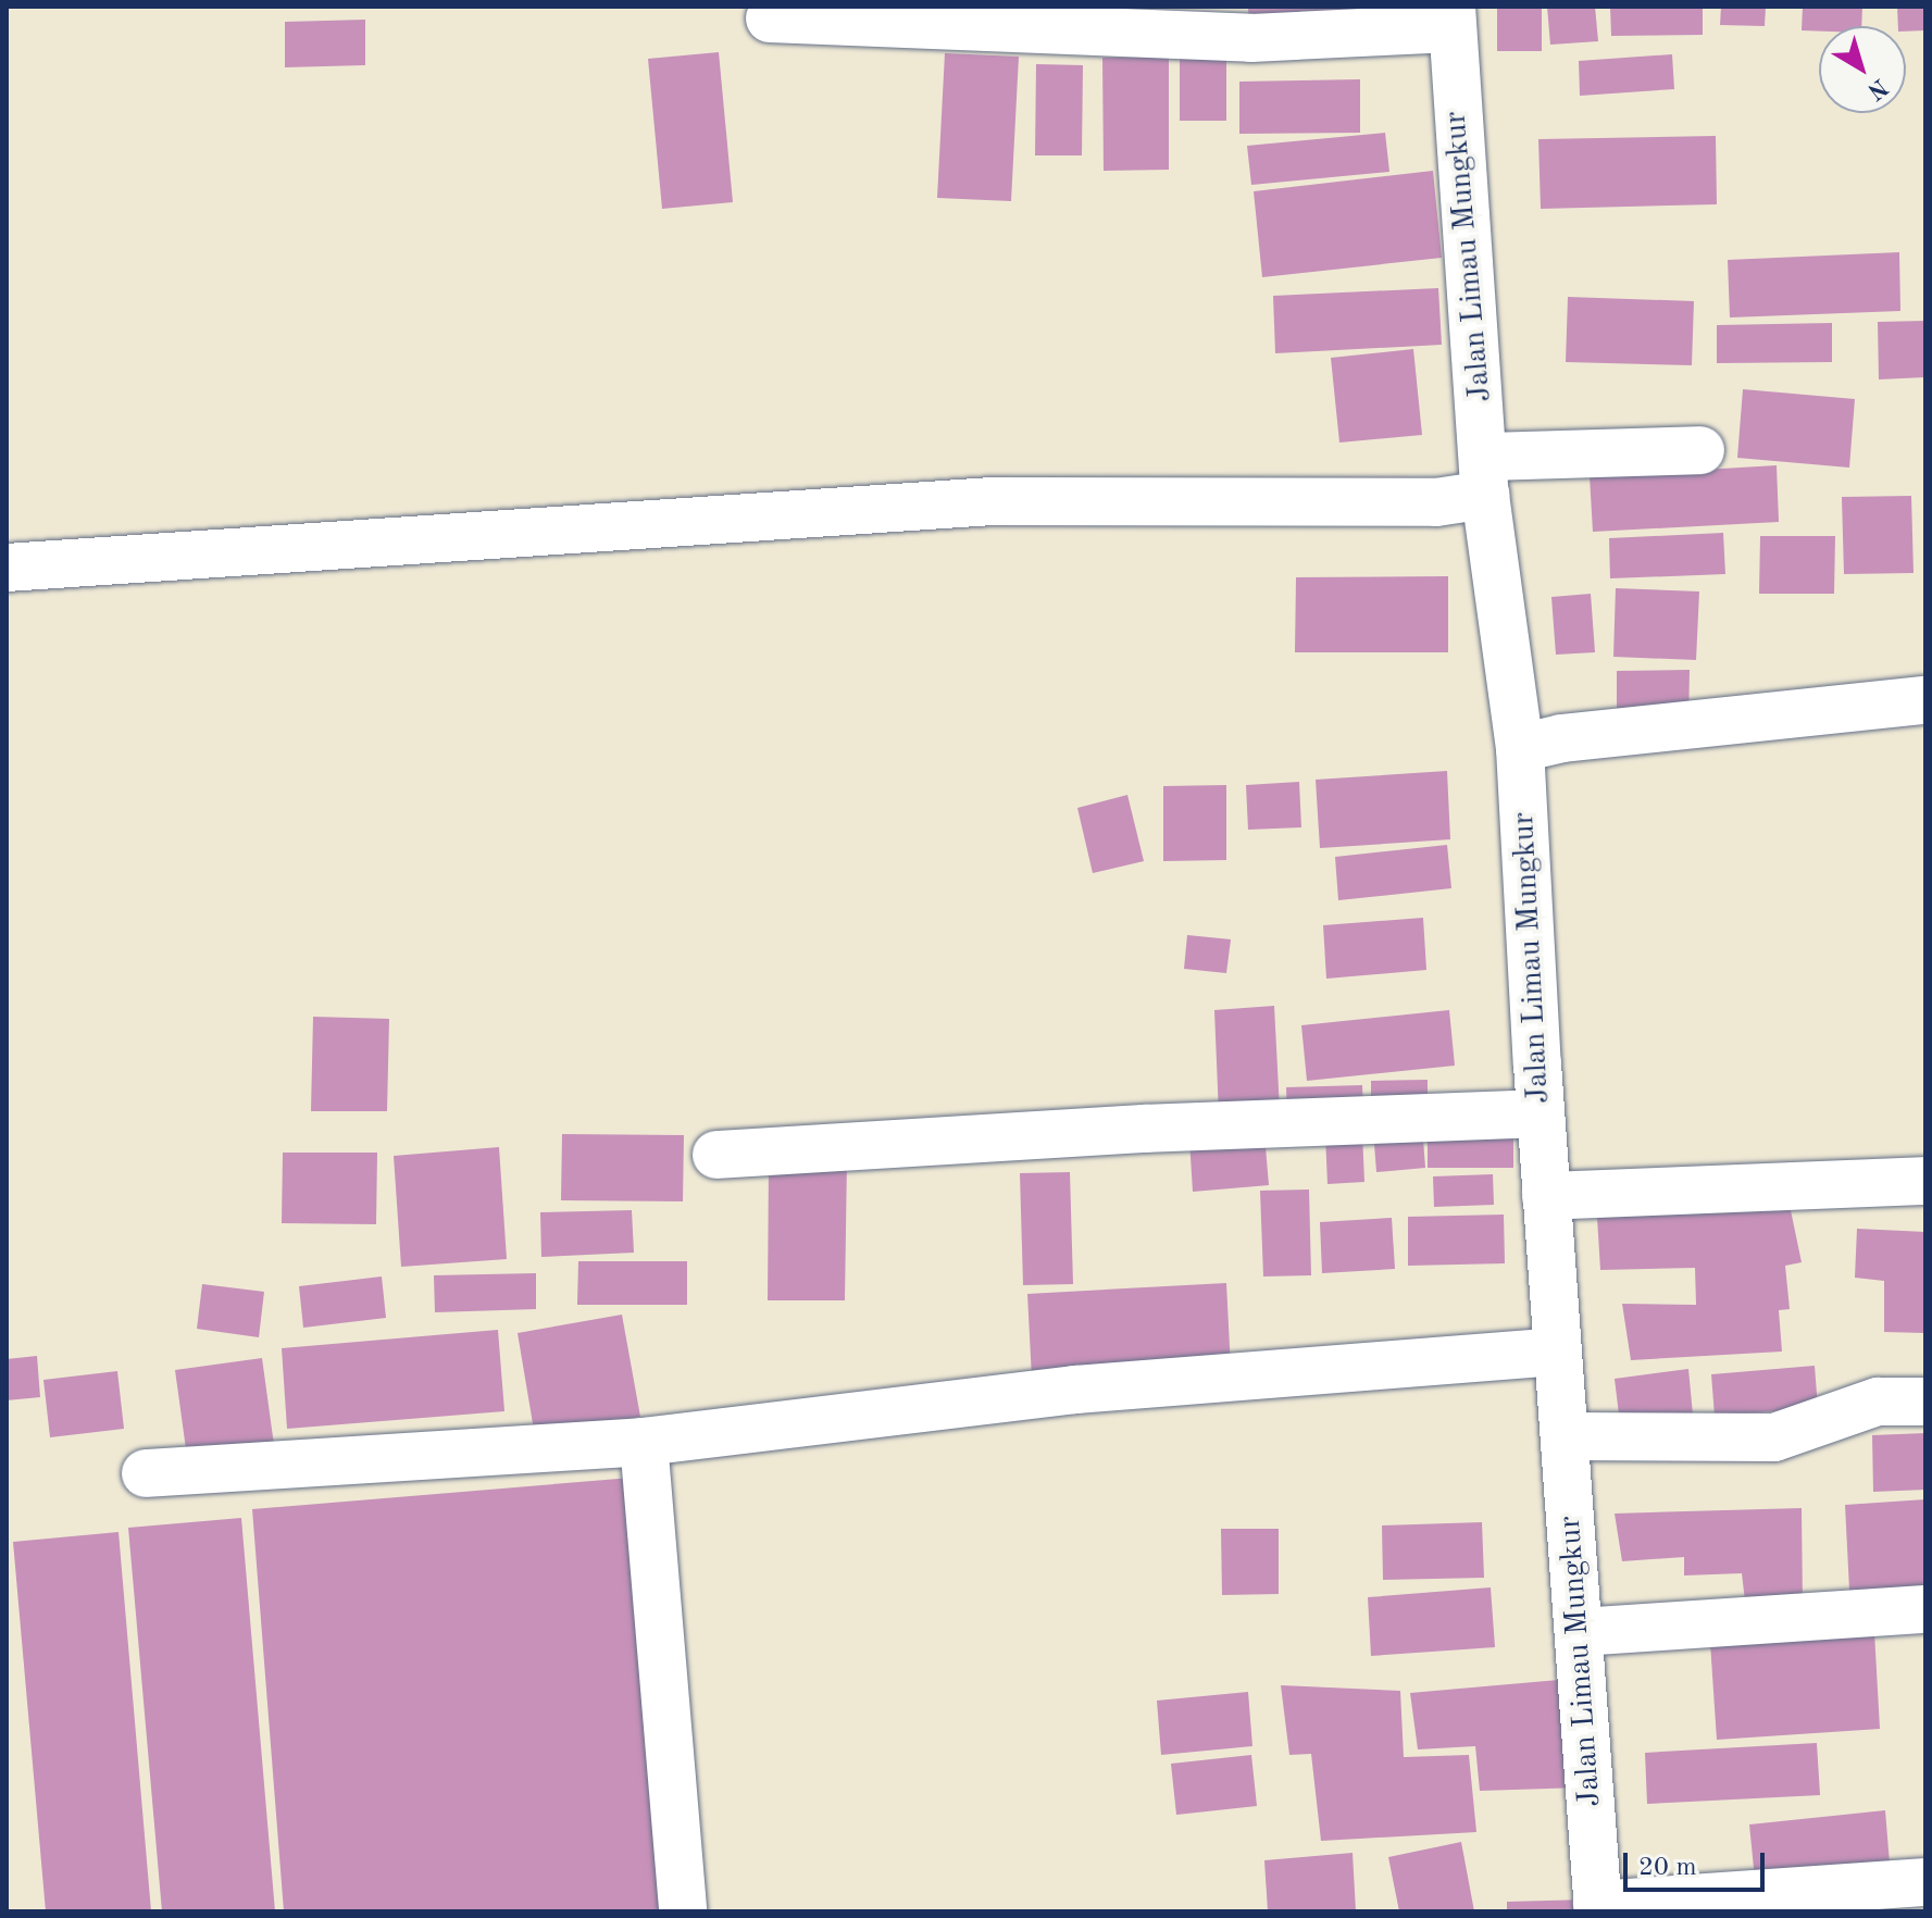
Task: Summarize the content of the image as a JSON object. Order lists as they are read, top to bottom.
{
  "streets": {
    "street": ["Jalan Limau Mungkur"]
  },
  "scale_bar": "20 m",
  "north": "bottom right"
}
